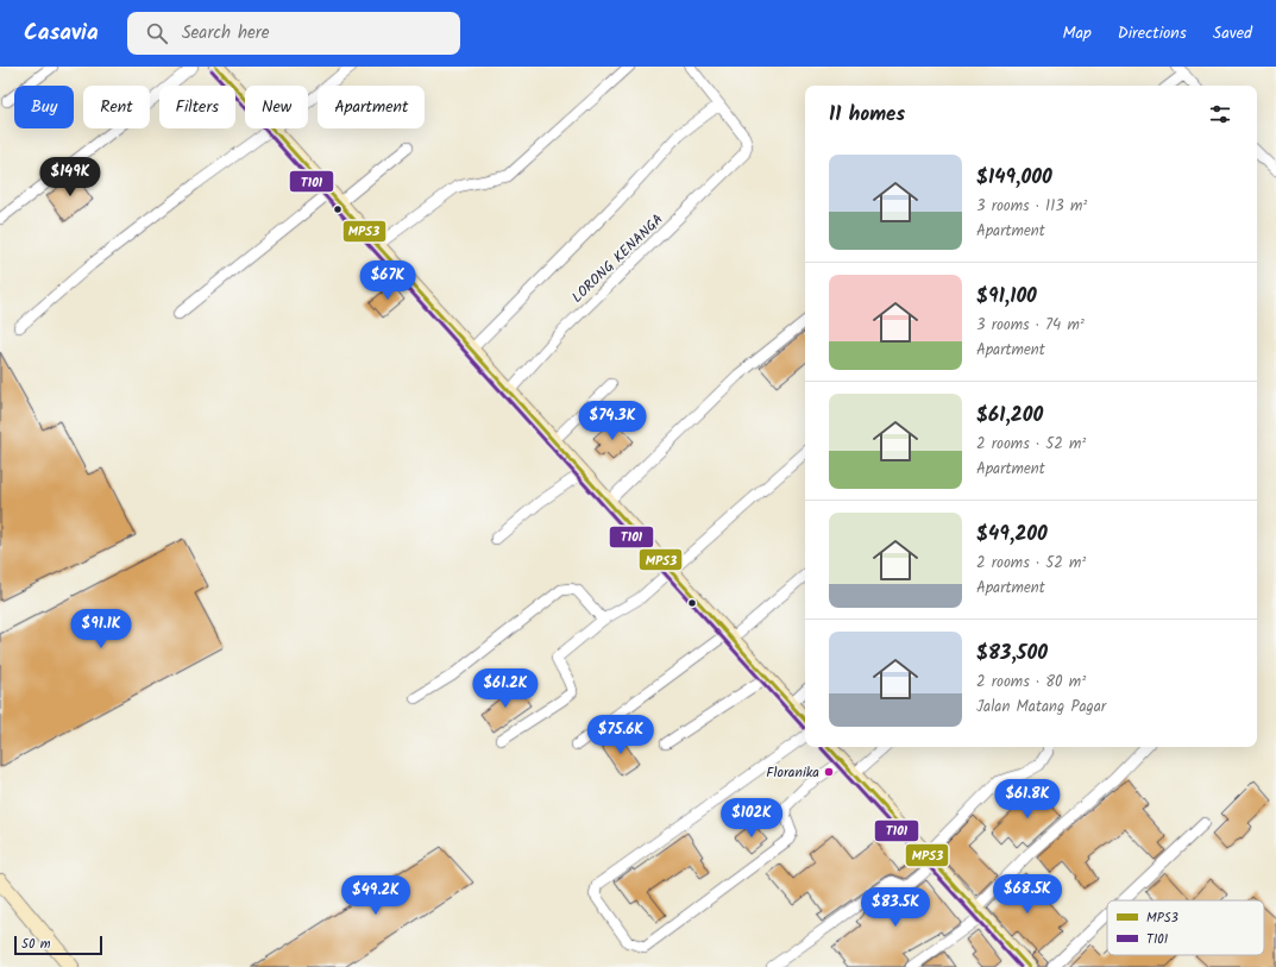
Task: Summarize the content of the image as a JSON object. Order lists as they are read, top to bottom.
{
  "streets": {
    "street": ["LORONG KENANGA"]
  },
  "places": ["Floranika"],
  "lines": ["transit line MPS3", "transit line T101"],
  "legend": ["MPS3", "T101"],
  "scale_bar": "50 m",
  "page": {
    "header": "Casavia",
    "search": "Search here",
    "nav": ["Map", "Directions", "Saved"],
    "chip": [
      "Buy",
      "Rent",
      "Filters",
      "New",
      "Apartment"
    ],
    "heading": "11 homes",
    "list": [
      {
        "name": "$149,000",
        "note": "3 rooms · 113 m² · Apartment"
      },
      {
        "name": "$91,100",
        "note": "3 rooms · 74 m² · Apartment"
      },
      {
        "name": "$61,200",
        "note": "2 rooms · 52 m² · Apartment"
      },
      {
        "name": "$49,200",
        "note": "2 rooms · 52 m² · Apartment"
      },
      {
        "name": "$83,500",
        "note": "2 rooms · 80 m² · Jalan Matang Pagar"
      }
    ],
    "price": [
      "$149K",
      "$67K",
      "$74.3K",
      "$91.1K",
      "$61.2K",
      "$75.6K",
      "$61.8K",
      "$102K",
      "$68.5K",
      "$49.2K",
      "$83.5K"
    ],
    "scale": "50 m"
  }
}
